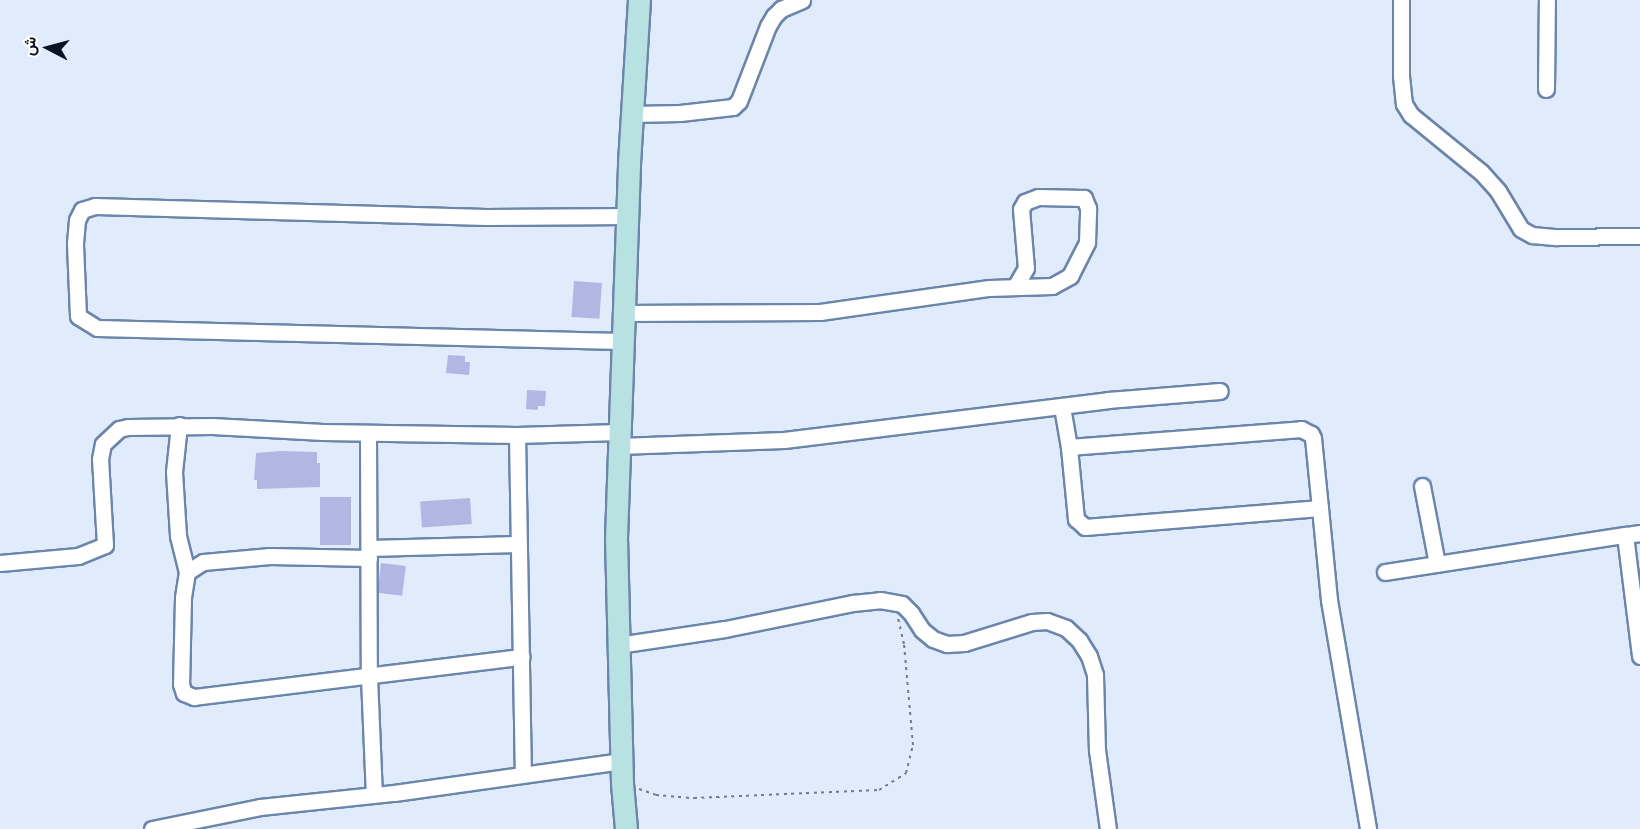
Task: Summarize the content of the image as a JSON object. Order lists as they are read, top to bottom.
{
  "north": "left"
}
